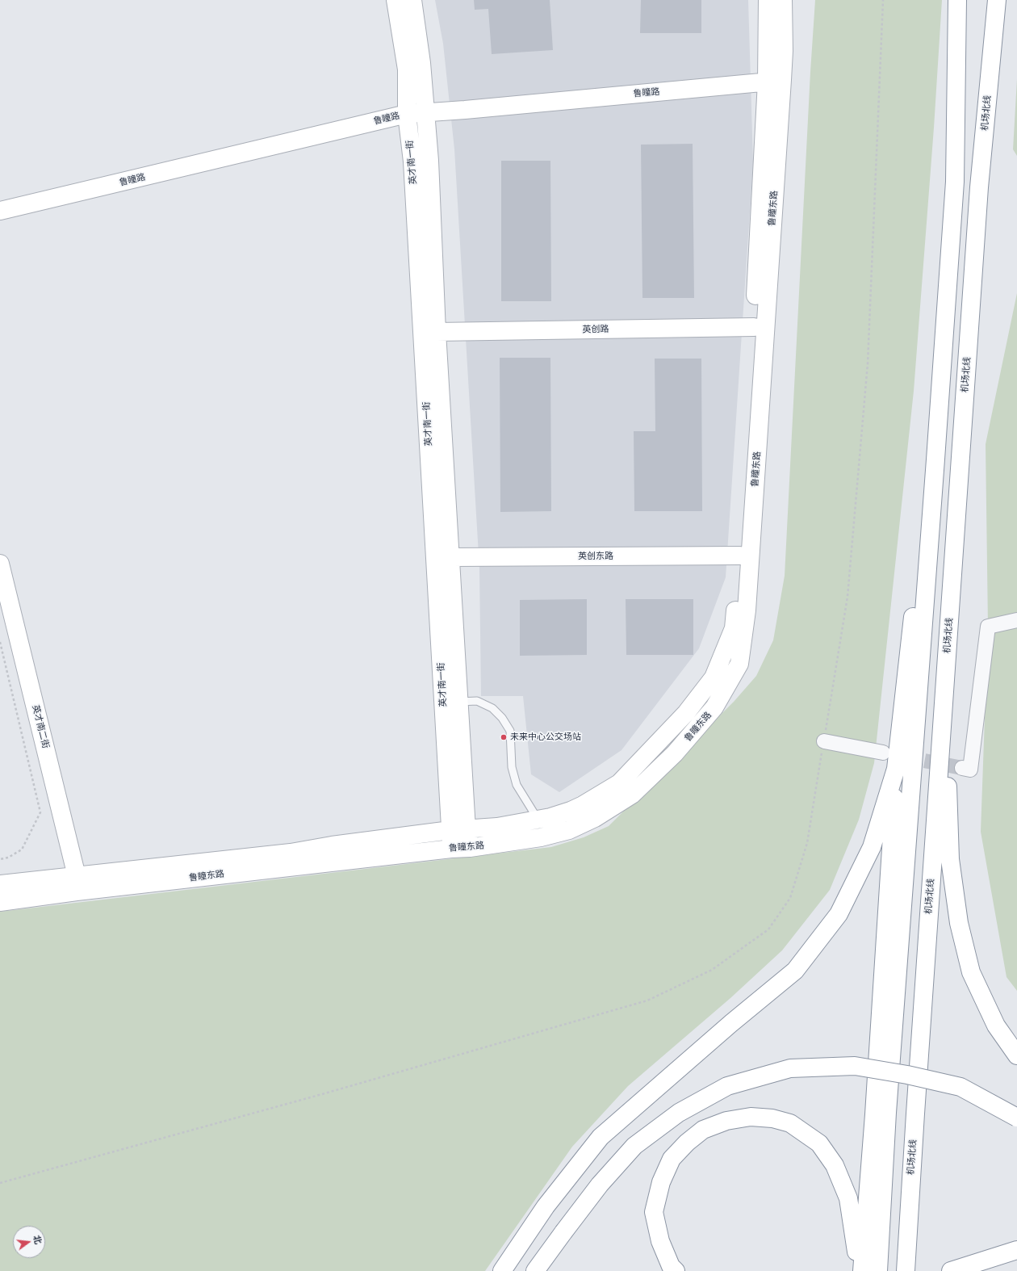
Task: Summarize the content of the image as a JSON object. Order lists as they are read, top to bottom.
{
  "streets": {
    "main road": [
      "鲁瞳路",
      "机场北线",
      "英才南一街",
      "鲁瞳东路",
      "英创路",
      "英创东路",
      "英才南二街"
    ]
  },
  "crossings": [
    ["鲁瞳路", "英才南一街"],
    ["鲁瞳路", "鲁瞳东路"],
    ["英才南一街", "鲁瞳东路"],
    ["英才南一街", "英创路"],
    ["英才南一街", "英创东路"],
    ["鲁瞳东路", "英创路"],
    ["鲁瞳东路", "英创东路"],
    ["鲁瞳东路", "英才南二街"]
  ],
  "places": ["未来中心公交场站"],
  "north": "right"
}
